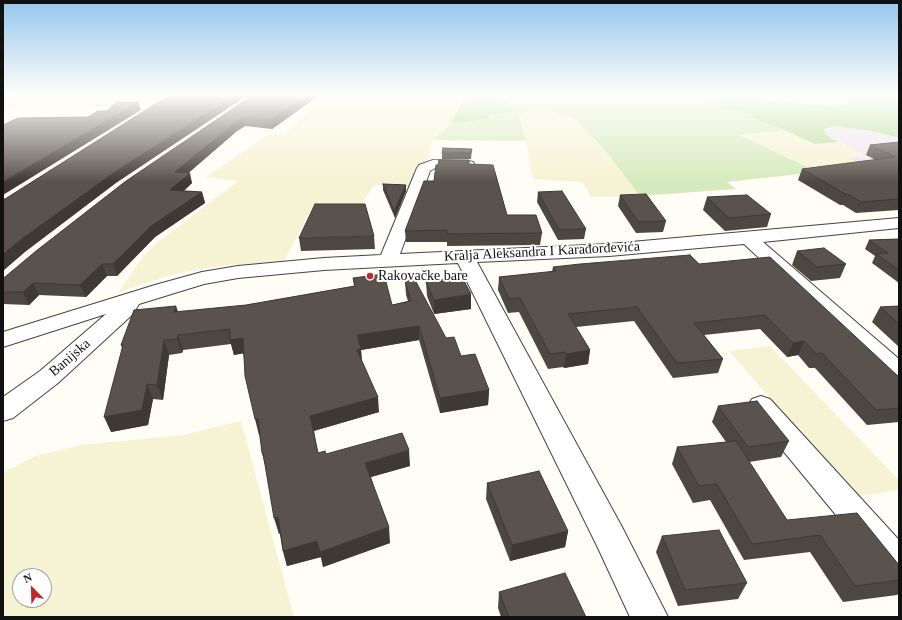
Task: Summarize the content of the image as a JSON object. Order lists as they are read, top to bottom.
{
  "streets": {
    "street": ["Kralja Aleksandra I Karađorđevića", "Banijska"]
  },
  "crossings": [
    ["Kralja Aleksandra I Karađorđevića", "Banijska"]
  ],
  "places": ["Rakovačke bare"],
  "north": "top left"
}
